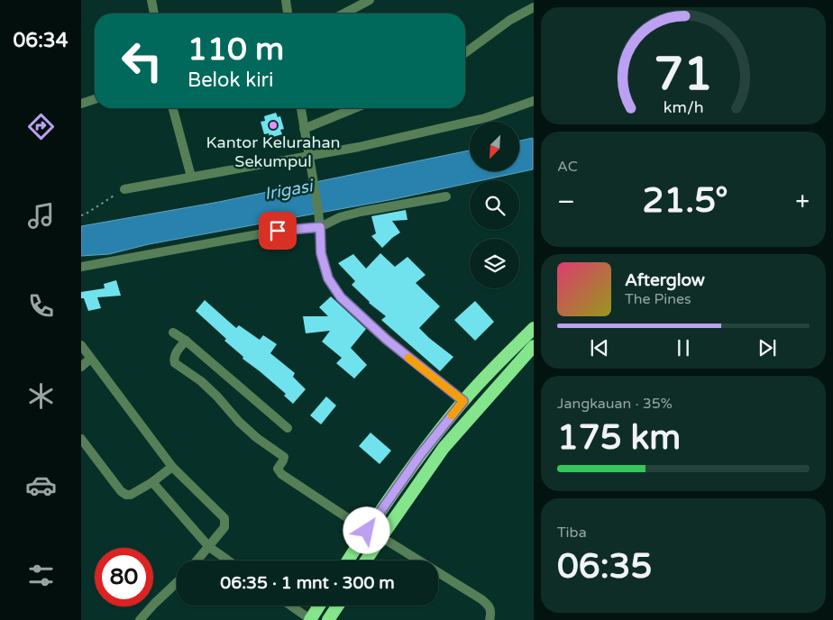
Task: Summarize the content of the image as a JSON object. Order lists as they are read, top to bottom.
{
  "water": ["Irigasi"],
  "places": ["Kantor Kelurahan Sekumpul"],
  "north": "bottom left",
  "page": {
    "tabs": "06:34",
    "turn": ["110 m", "Belok kiri"],
    "tile": [
      "AC",
      ["Jangkauan · 35%", "175 km"],
      ["Tiba", "06:35"]
    ],
    "heat": ["−", "21.5°", "+"],
    "song": ["Afterglow", "The Pines"],
    "limit": "80",
    "trip": "06:35 · 1 mnt · 300 m",
    "gauge": ["71", "km/h"]
  }
}
